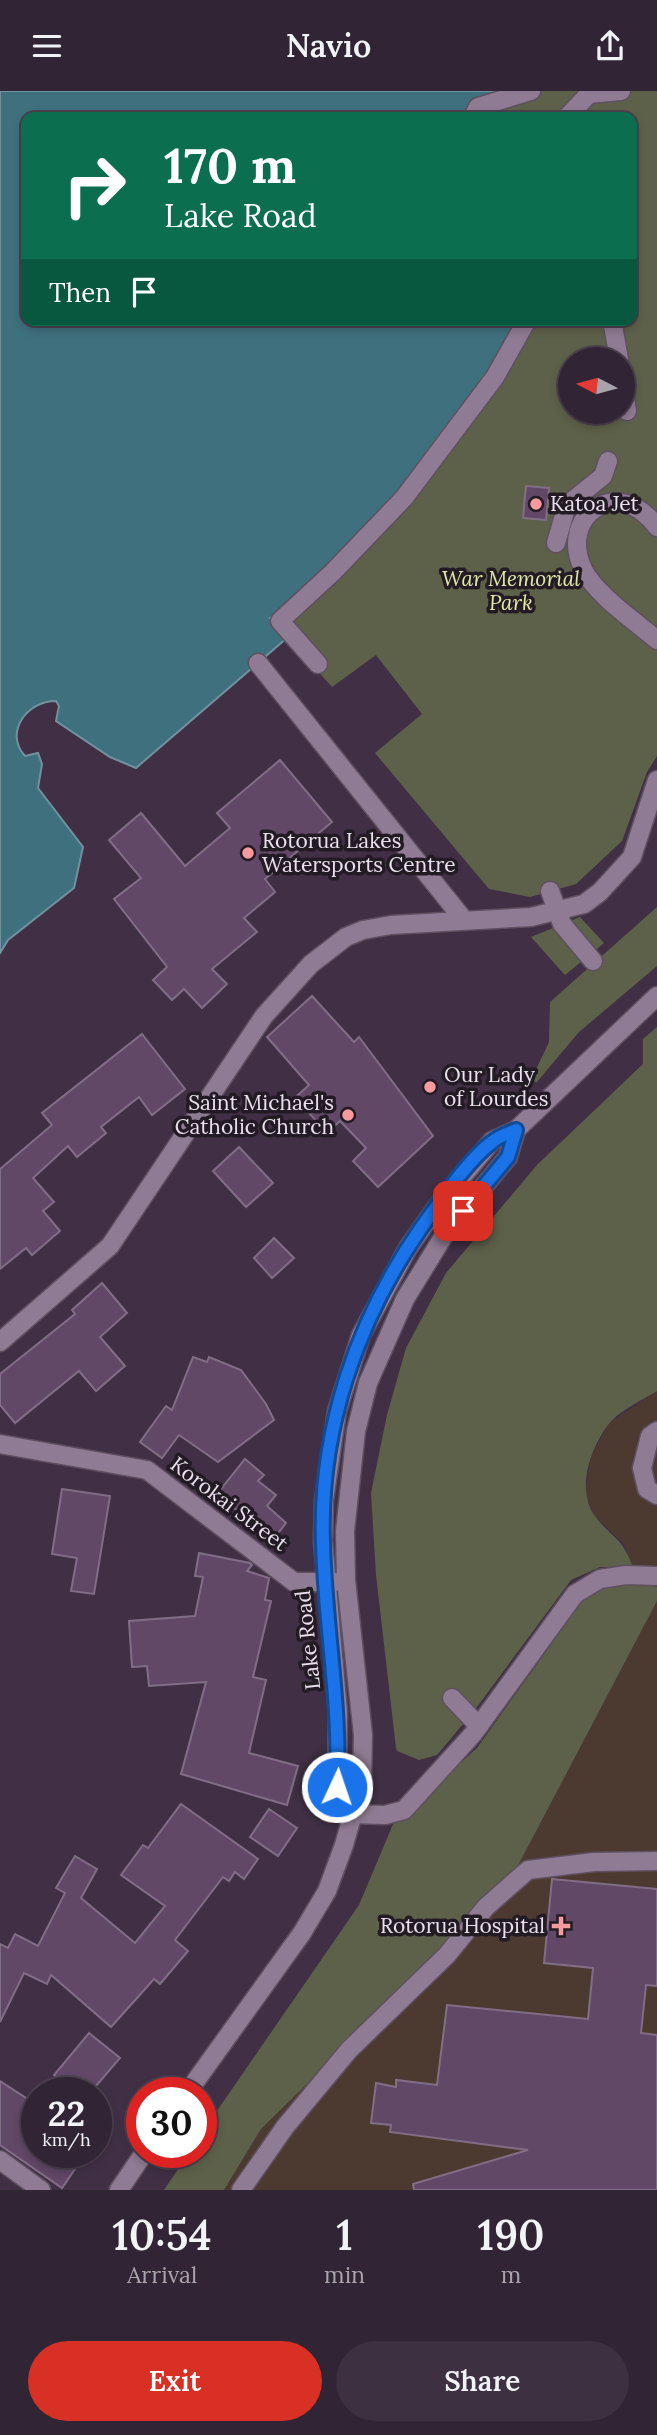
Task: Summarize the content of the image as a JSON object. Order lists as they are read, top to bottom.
{
  "streets": {
    "street": ["Korokai Street", "Lake Road"]
  },
  "crossings": [
    ["Korokai Street", "Lake Road"]
  ],
  "parks": ["War Memorial Park"],
  "places": {
    "other": [
      "Katoa Jet",
      "Rotorua Lakes Watersports Centre",
      "Our Lady of Lourdes",
      "Saint Michael's Catholic Church"
    ],
    "health": ["Rotorua Hospital"]
  },
  "north": "left",
  "page": {
    "header": "Navio",
    "turn": ["170 m", "Lake Road"],
    "then": "Then",
    "speed": "22 km/h",
    "limit": "30",
    "eta": [
      "10:54",
      "Arrival",
      "1",
      "min",
      "190",
      "m"
    ],
    "buttons": ["Exit", "Share"]
  }
}
